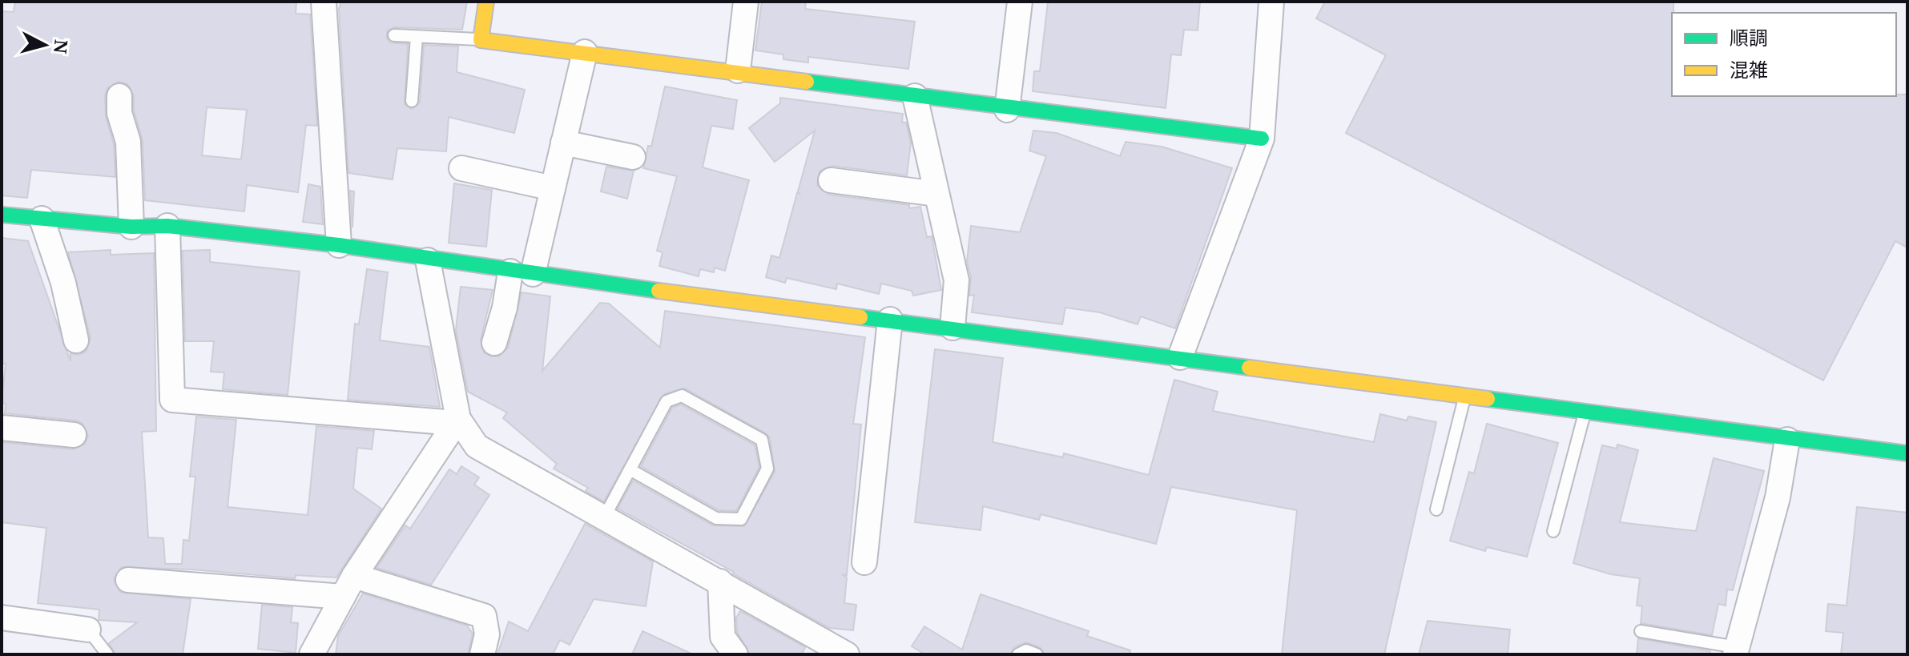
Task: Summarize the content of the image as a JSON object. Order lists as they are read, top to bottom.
{
  "legend": ["順調", "混雑"],
  "north": "right"
}
